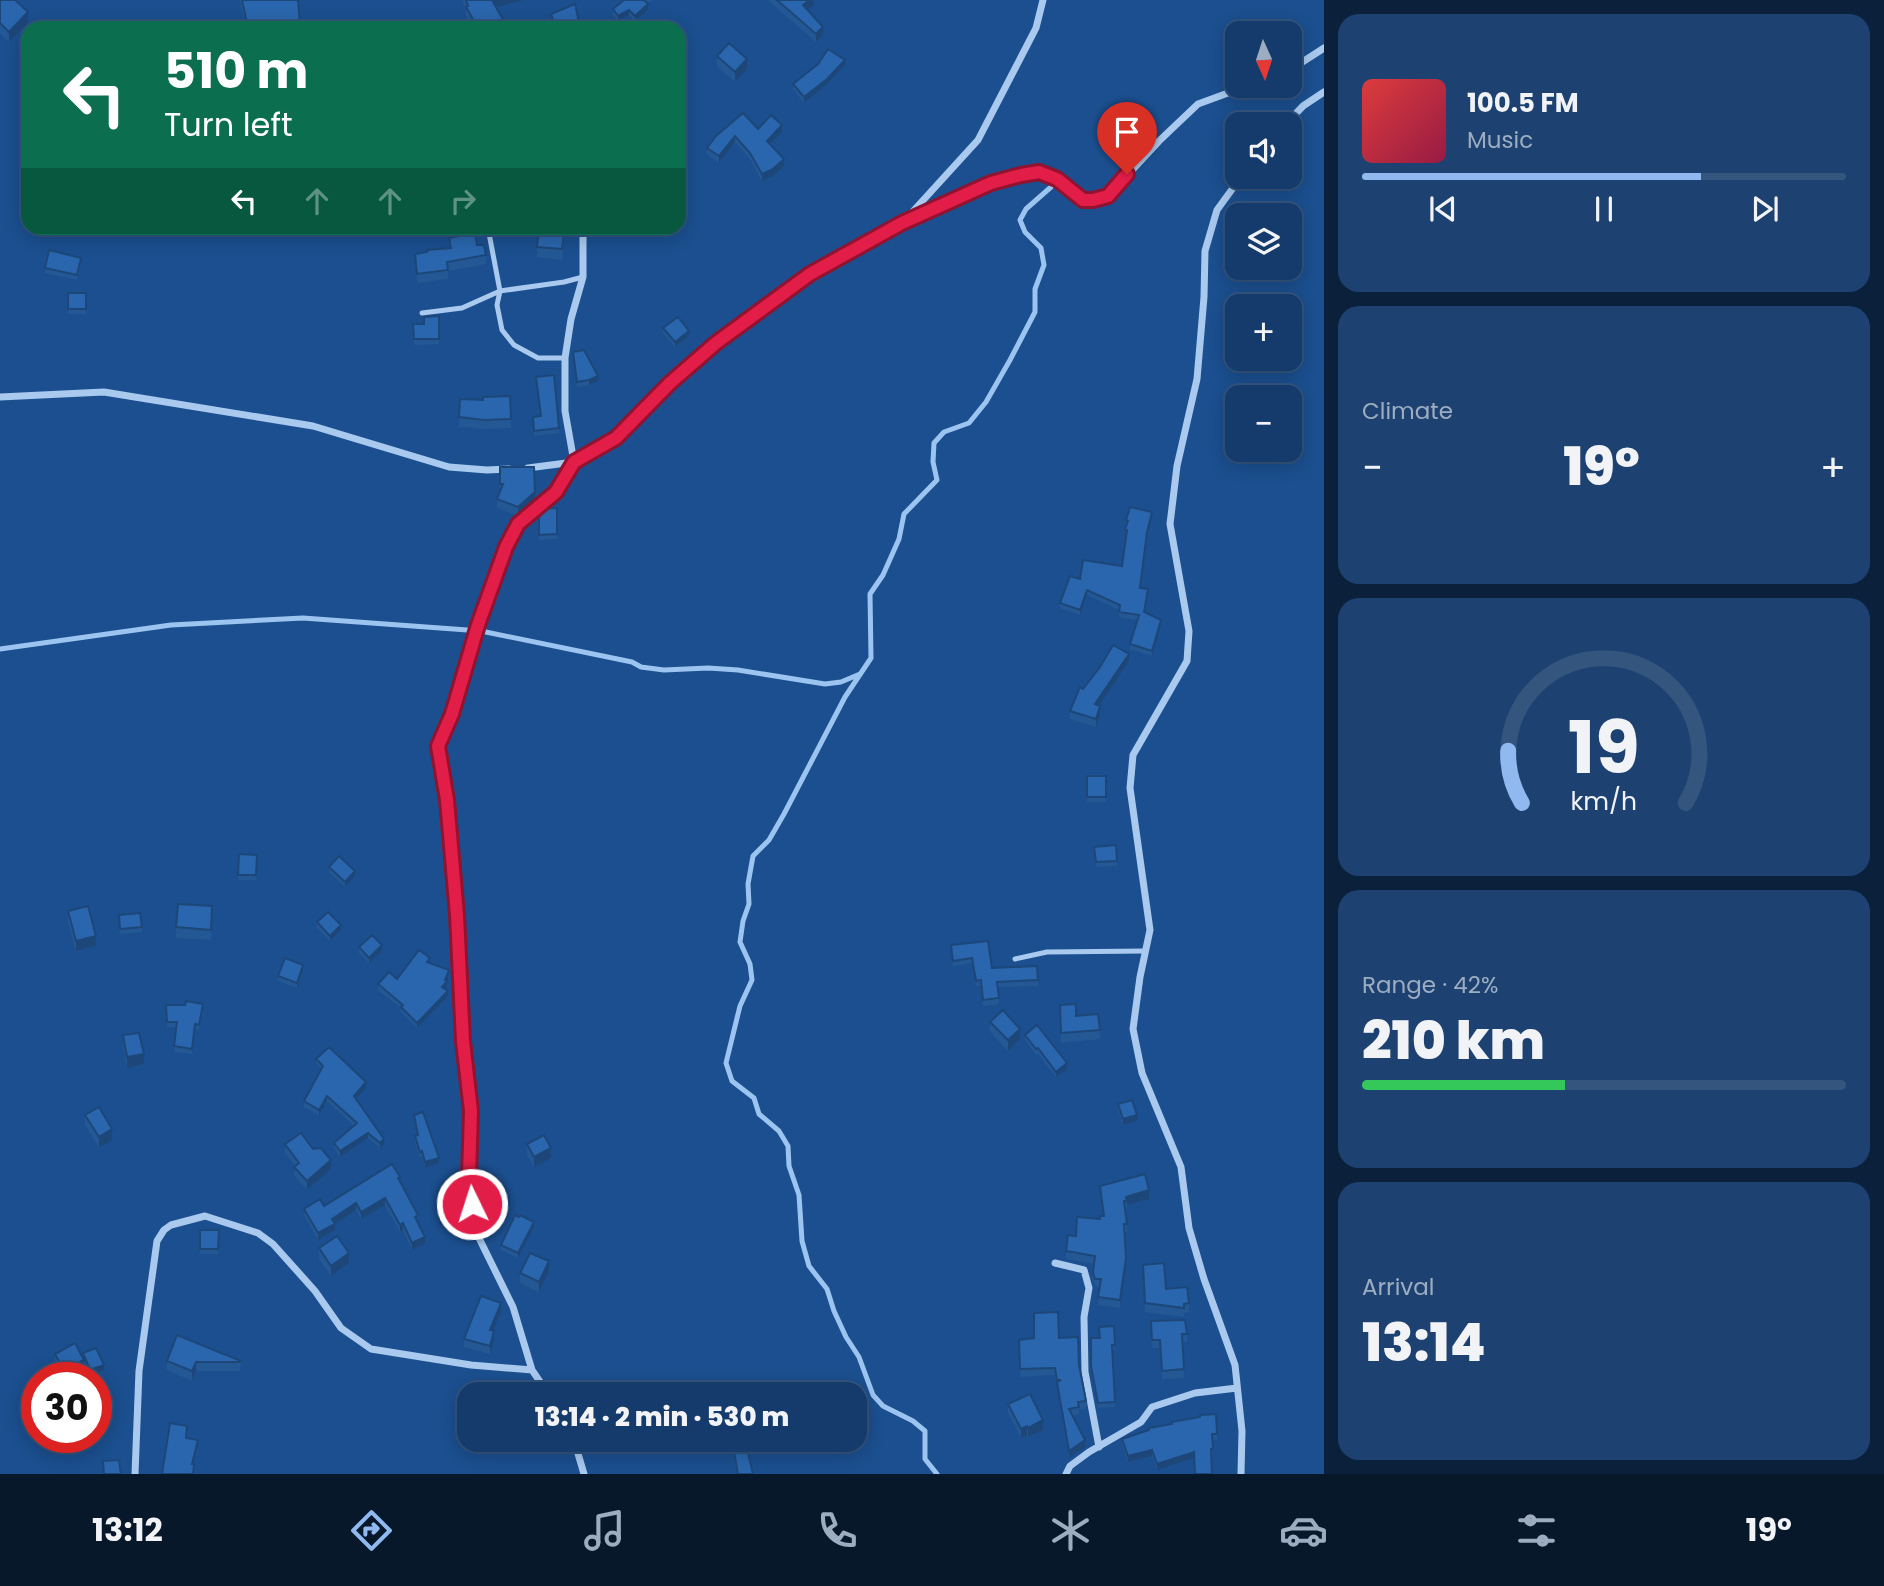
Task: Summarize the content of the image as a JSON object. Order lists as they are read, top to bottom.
{
  "north": "bottom",
  "page": {
    "map_buttons": ["+", "−"],
    "turn": ["510 m", "Turn left"],
    "song": ["100.5 FM", "Music"],
    "tile": [
      "Climate",
      ["Range · 42%", "210 km"],
      ["Arrival", "13:14"]
    ],
    "heat": ["−", "19°", "+"],
    "limit": "30",
    "trip": "13:14 · 2 min · 530 m",
    "tabs": ["13:12", "19°"],
    "gauge": ["19", "km/h"]
  }
}
